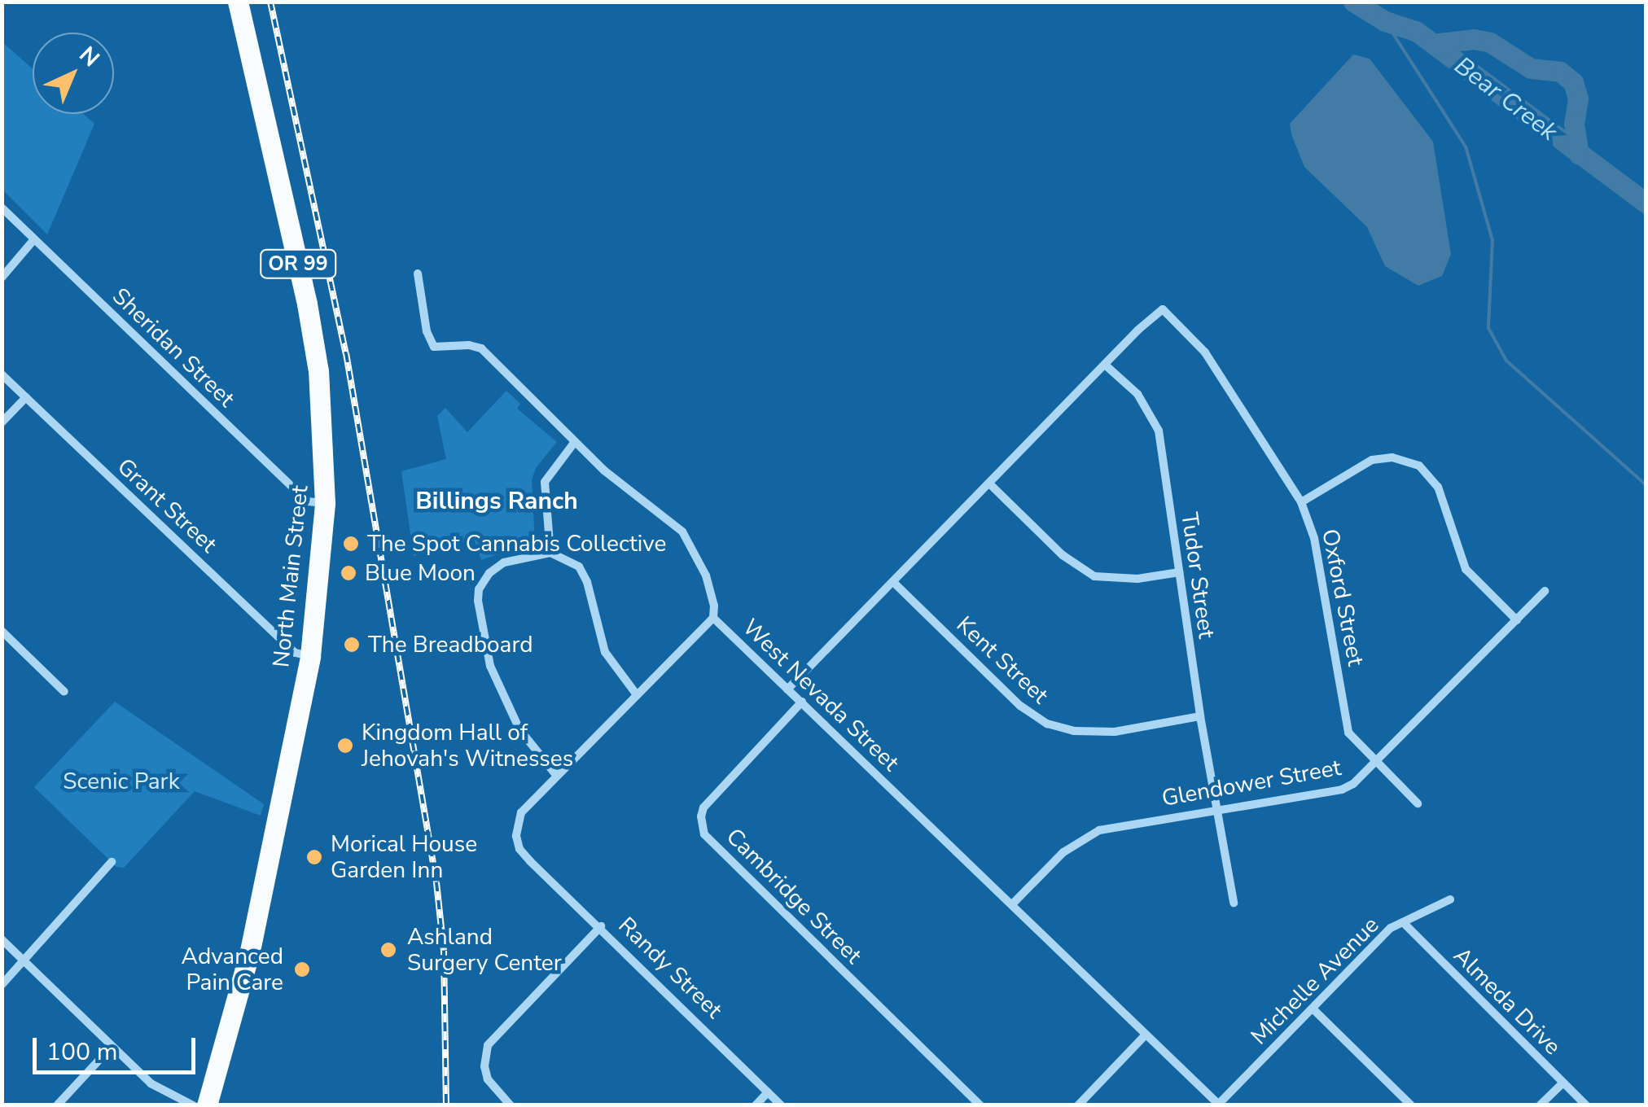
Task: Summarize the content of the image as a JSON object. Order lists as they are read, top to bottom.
{
  "streets": {
    "main road": ["OR 99", "North Main Street"],
    "street": [
      "Sheridan Street",
      "Grant Street",
      "Tudor Street",
      "Oxford Street",
      "Kent Street",
      "West Nevada Street",
      "Glendower Street",
      "Cambridge Street",
      "Randy Street",
      "Michelle Avenue",
      "Almeda Drive"
    ]
  },
  "crossings": [
    ["Sheridan Street", "North Main Street"],
    ["Grant Street", "North Main Street"],
    ["Tudor Street", "Oxford Street"],
    ["Tudor Street", "Kent Street"],
    ["Tudor Street", "Glendower Street"],
    ["Oxford Street", "Glendower Street"],
    ["West Nevada Street", "Glendower Street"],
    ["West Nevada Street", "Cambridge Street"],
    ["West Nevada Street", "Michelle Avenue"],
    ["Michelle Avenue", "Almeda Drive"]
  ],
  "districts": ["Billings Ranch"],
  "water": ["Bear Creek"],
  "parks": ["Scenic Park"],
  "places": [
    "The Spot Cannabis Collective",
    "Blue Moon",
    "The Breadboard",
    "Kingdom Hall of Jehovah's Witnesses",
    "Morical House Garden Inn",
    "Ashland Surgery Center",
    "Advanced Pain Care"
  ],
  "scale_bar": "100 m",
  "north": "top right"
}
